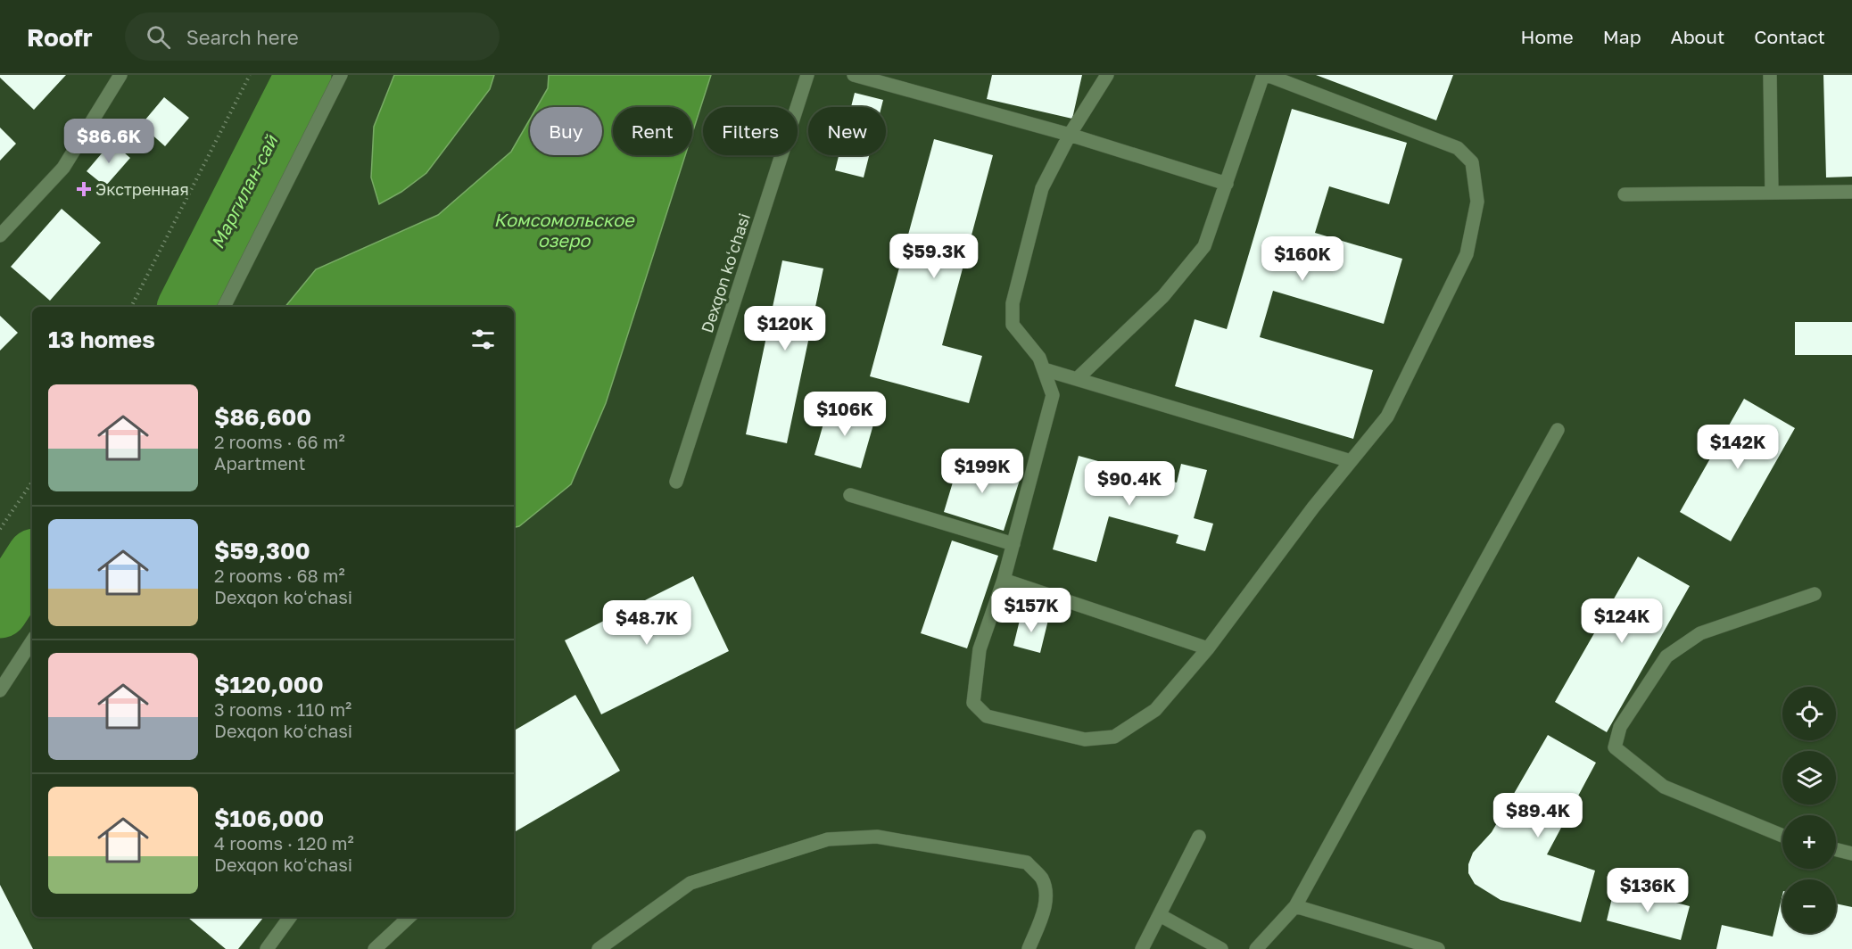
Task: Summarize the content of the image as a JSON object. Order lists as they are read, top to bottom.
{
  "streets": {
    "street": ["Dexqon koʻchasi"]
  },
  "water": ["Маргилан-сай", "Комсомольское озеро"],
  "places": {
    "health": ["Экстренная"]
  },
  "page": {
    "header": "Roofr",
    "search": "Search here",
    "nav": [
      "Home",
      "Map",
      "About",
      "Contact"
    ],
    "chip": [
      "Buy",
      "Rent",
      "Filters",
      "New"
    ],
    "price": [
      "$86.6K",
      "$59.3K",
      "$160K",
      "$120K",
      "$106K",
      "$142K",
      "$199K",
      "$90.4K",
      "$157K",
      "$124K",
      "$48.7K",
      "$89.4K",
      "$136K"
    ],
    "heading": "13 homes",
    "list": [
      {
        "name": "$86,600",
        "note": "2 rooms · 66 m² · Apartment"
      },
      {
        "name": "$59,300",
        "note": "2 rooms · 68 m² · Dexqon koʻchasi"
      },
      {
        "name": "$120,000",
        "note": "3 rooms · 110 m² · Dexqon koʻchasi"
      },
      {
        "name": "$106,000",
        "note": "4 rooms · 120 m² · Dexqon koʻchasi"
      }
    ],
    "map_buttons": ["+", "−"]
  }
}
